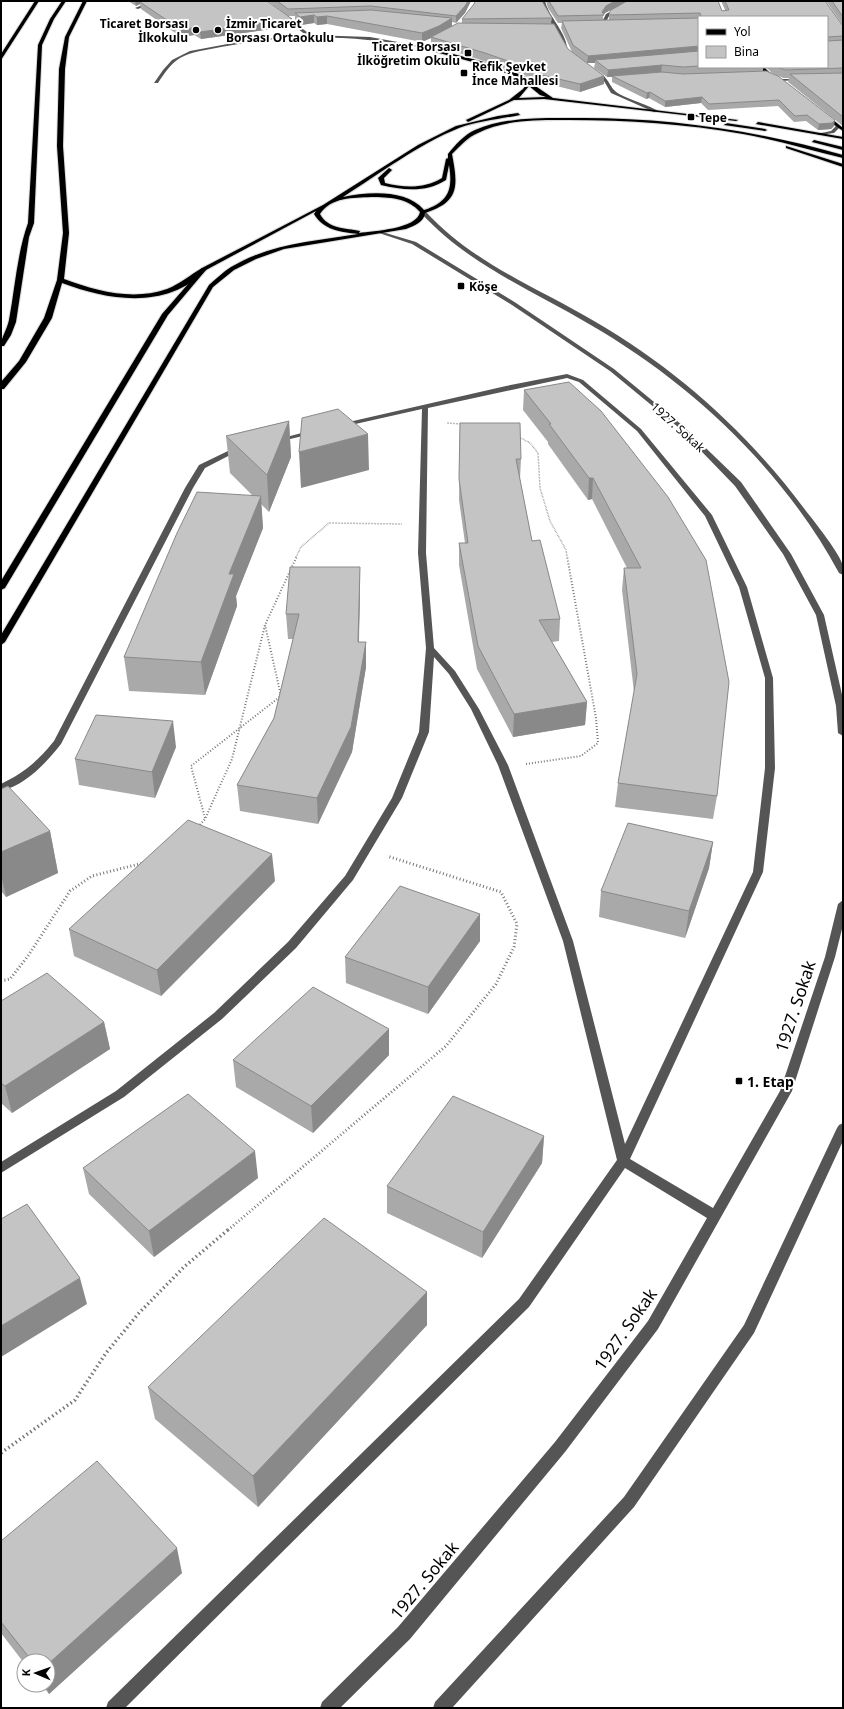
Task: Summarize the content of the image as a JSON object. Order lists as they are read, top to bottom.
{
  "streets": {
    "street": ["1927. Sokak"]
  },
  "places": {
    "other": ["Ticaret Borsası İlkokulu", "İzmir Ticaret Borsası Ortaokulu"],
    "transit": [
      "Ticaret Borsası İlköğretim Okulu",
      "Refik Şevket İnce Mahallesi",
      "Tepe",
      "Köşe",
      "1. Etap"
    ]
  },
  "legend": ["Yol", "Bina"],
  "north": "left"
}
